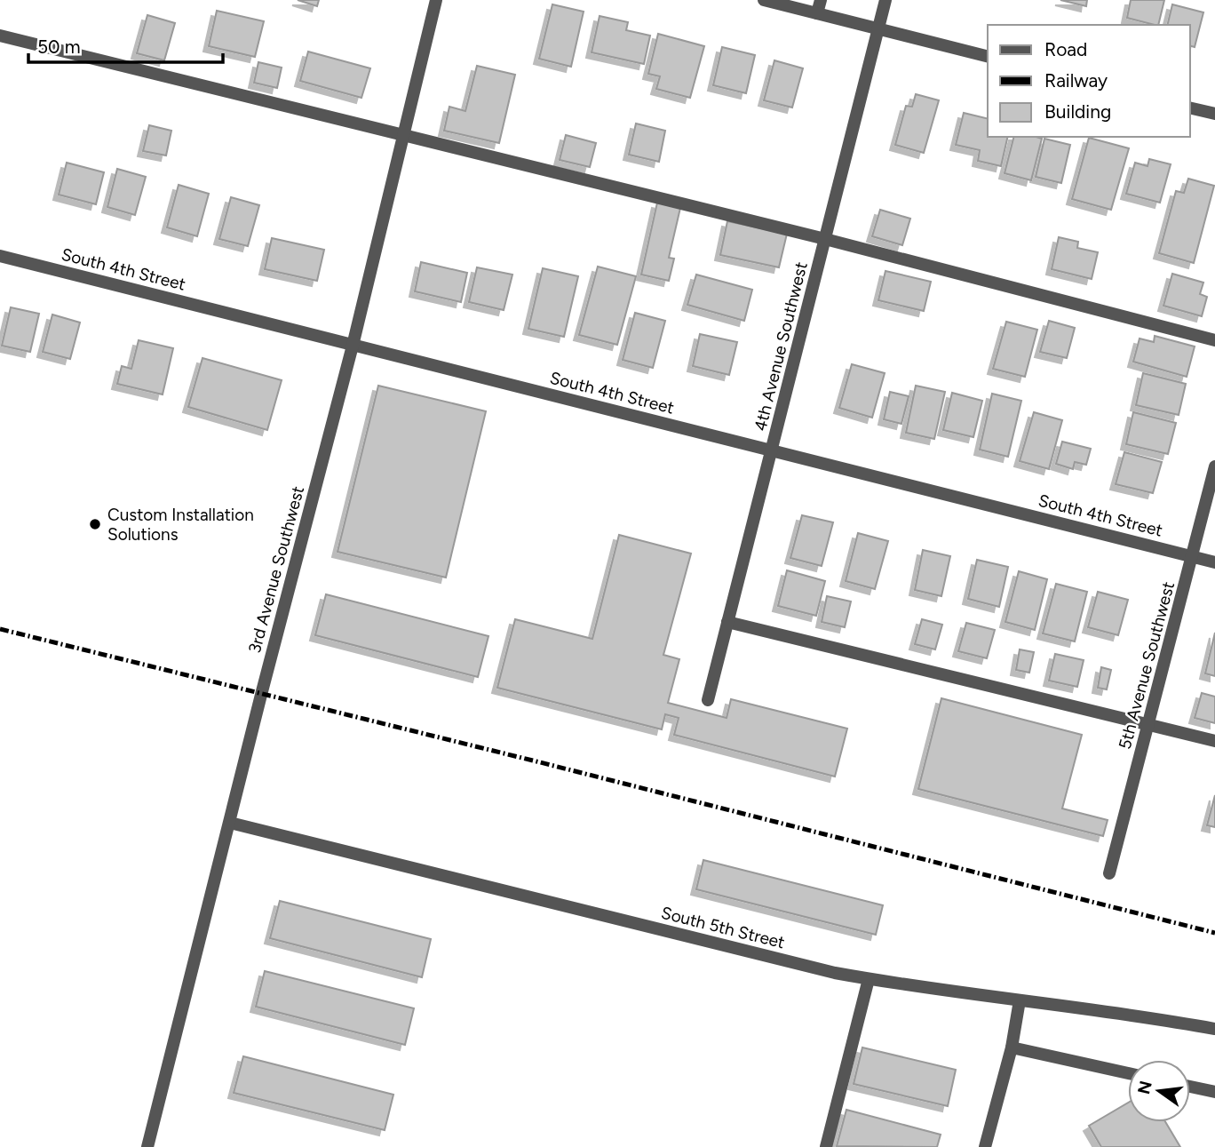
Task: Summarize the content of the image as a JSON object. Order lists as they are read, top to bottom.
{
  "streets": {
    "street": [
      "South 4th Street",
      "4th Avenue Southwest",
      "3rd Avenue Southwest",
      "5th Avenue Southwest",
      "South 5th Street"
    ]
  },
  "crossings": [
    ["South 4th Street", "4th Avenue Southwest"],
    ["South 4th Street", "3rd Avenue Southwest"],
    ["South 4th Street", "5th Avenue Southwest"],
    ["3rd Avenue Southwest", "South 5th Street"]
  ],
  "places": ["Custom Installation Solutions"],
  "legend": ["Road", "Railway", "Building"],
  "scale_bar": "50 m",
  "north": "left"
}
